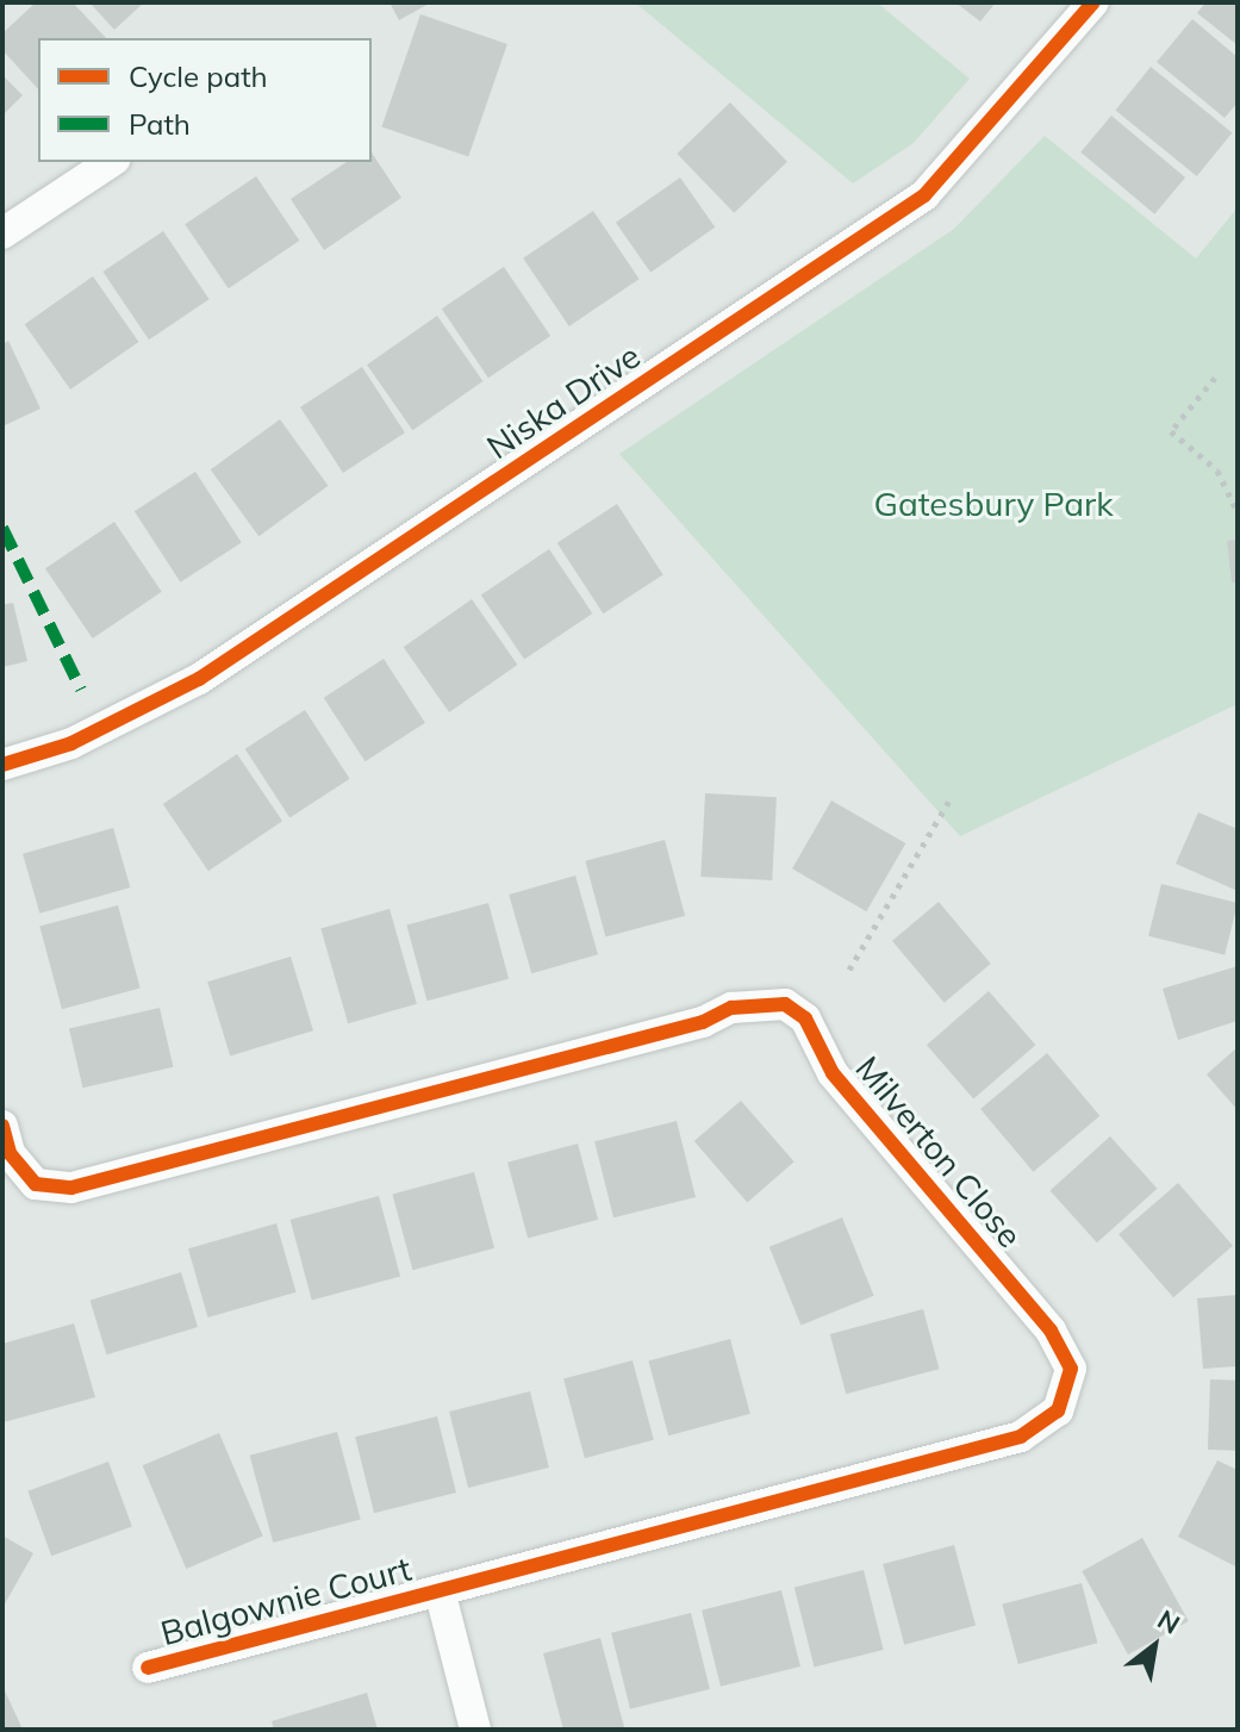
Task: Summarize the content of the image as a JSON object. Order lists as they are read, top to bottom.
{
  "streets": {
    "street": ["Niska Drive", "Milverton Close", "Balgownie Court"]
  },
  "crossings": [
    ["Milverton Close", "Balgownie Court"]
  ],
  "parks": ["Gatesbury Park"],
  "legend": ["Cycle path", "Path"],
  "north": "top right"
}
